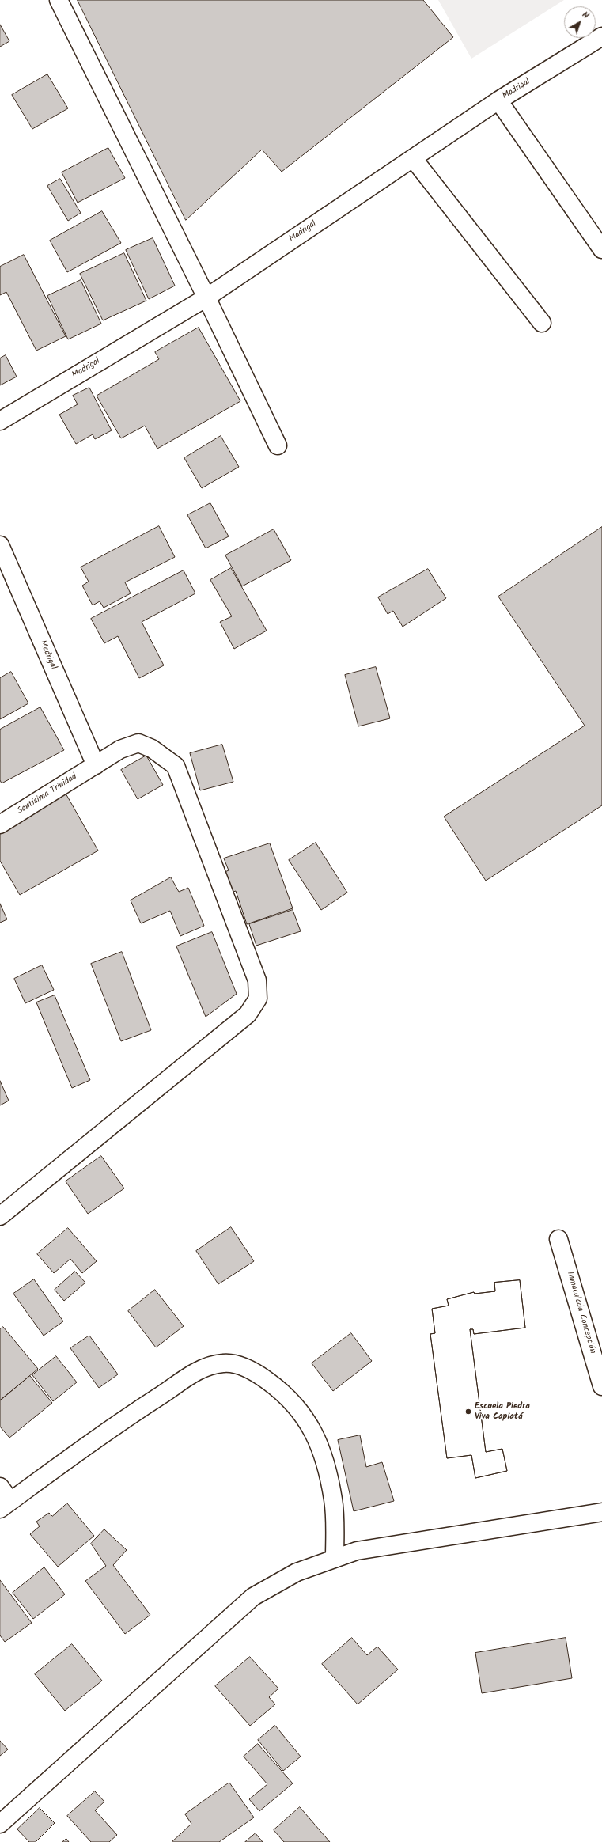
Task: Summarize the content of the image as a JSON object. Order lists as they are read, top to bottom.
{
  "streets": {
    "street": ["Madrigal", "Santísima Trinidad", "Inmaculada Concepción"]
  },
  "crossings": [
    ["Madrigal", "Santísima Trinidad"]
  ],
  "places": ["Escuela Piedra Viva Capiatá"],
  "north": "top right"
}
